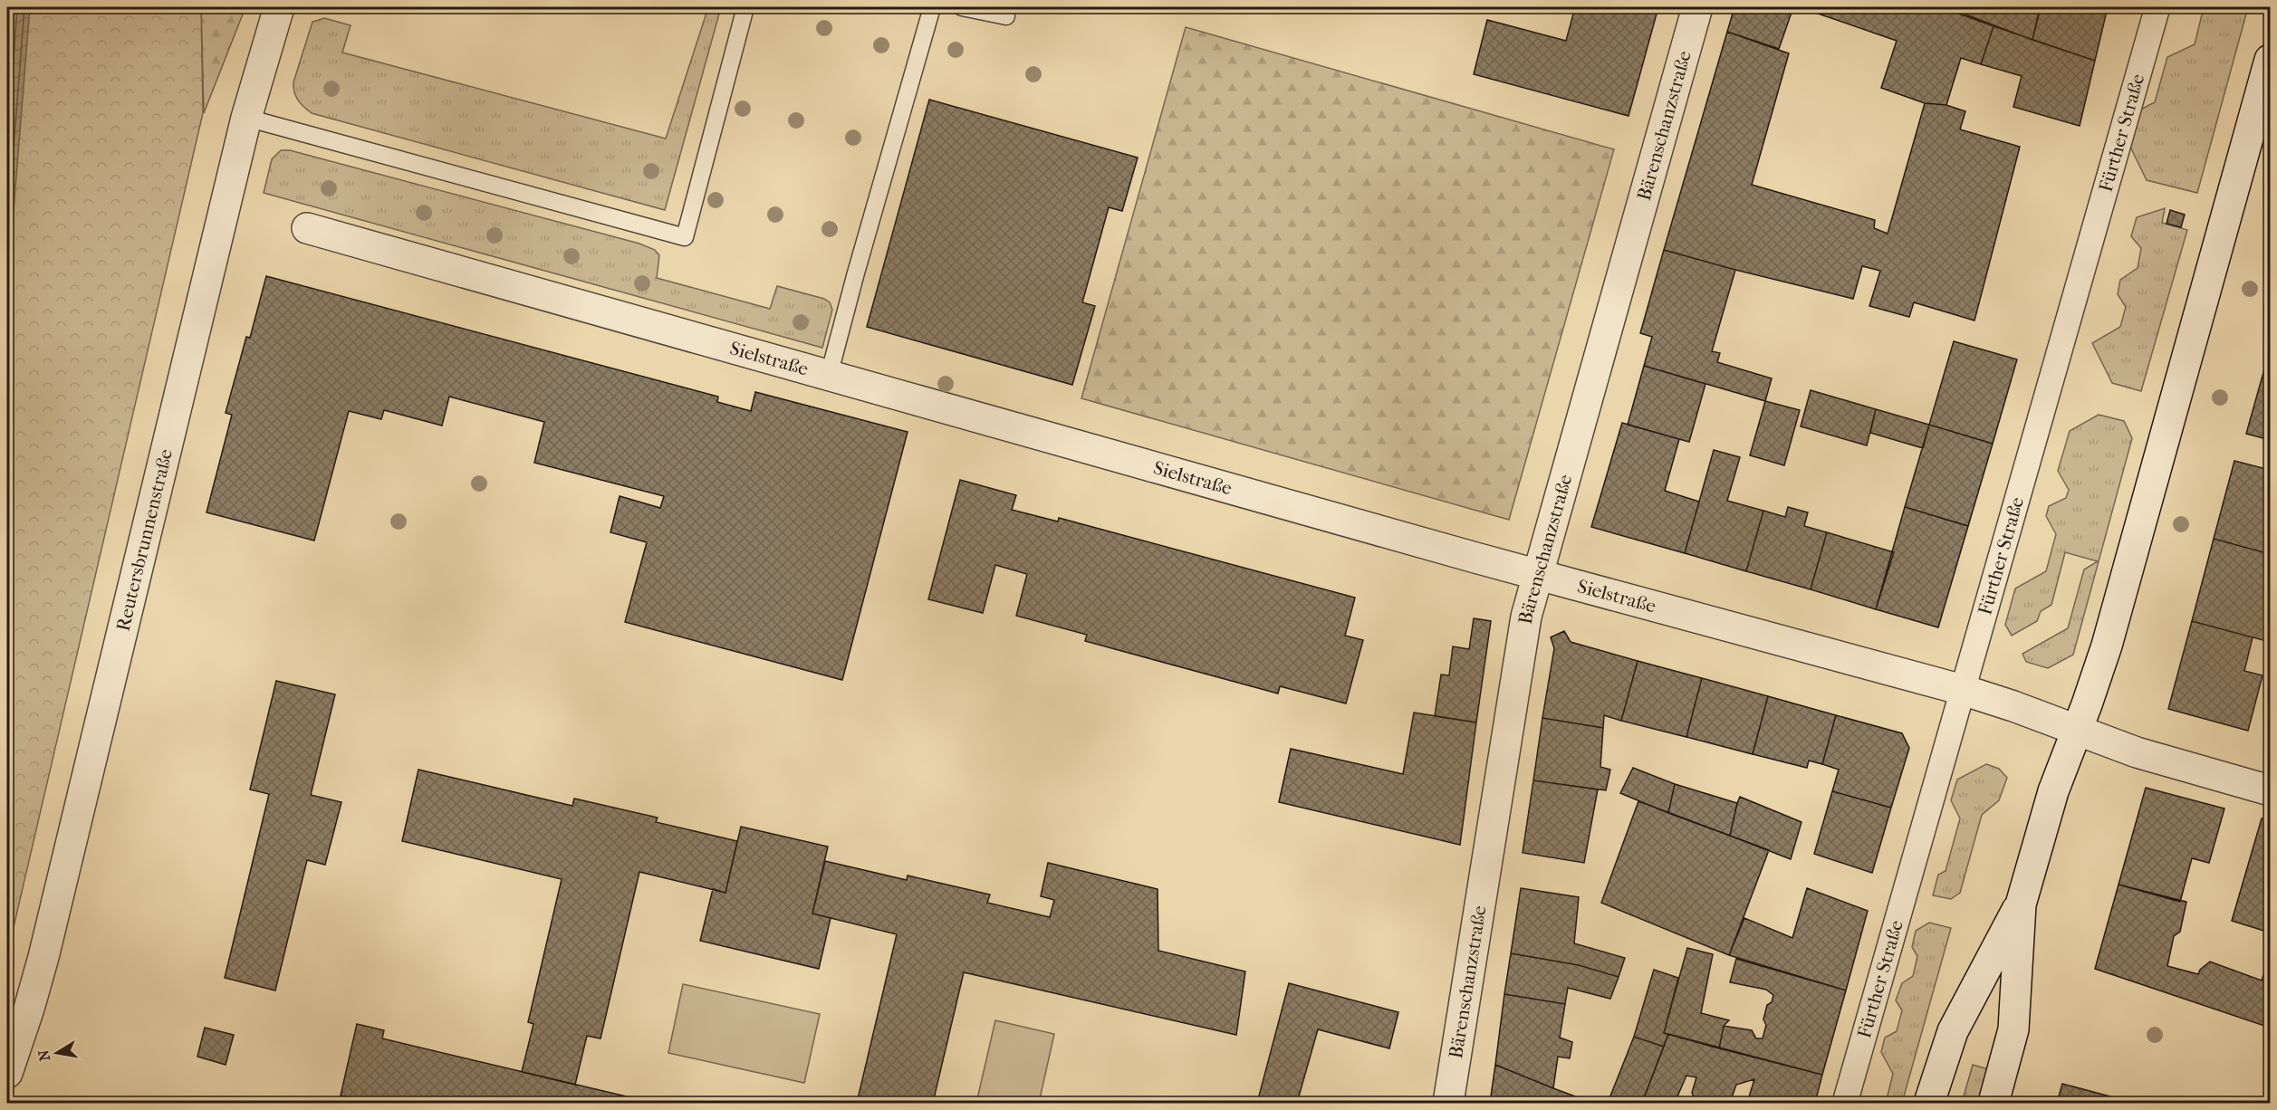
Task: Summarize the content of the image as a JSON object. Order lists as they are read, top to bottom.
{
  "streets": {
    "street": [
      "Bärenschanzstraße",
      "Fürther Straße",
      "Sielstraße",
      "Reutersbrunnenstraße"
    ]
  },
  "crossings": [
    ["Bärenschanzstraße", "Sielstraße"],
    ["Fürther Straße", "Sielstraße"]
  ],
  "north": "left"
}
